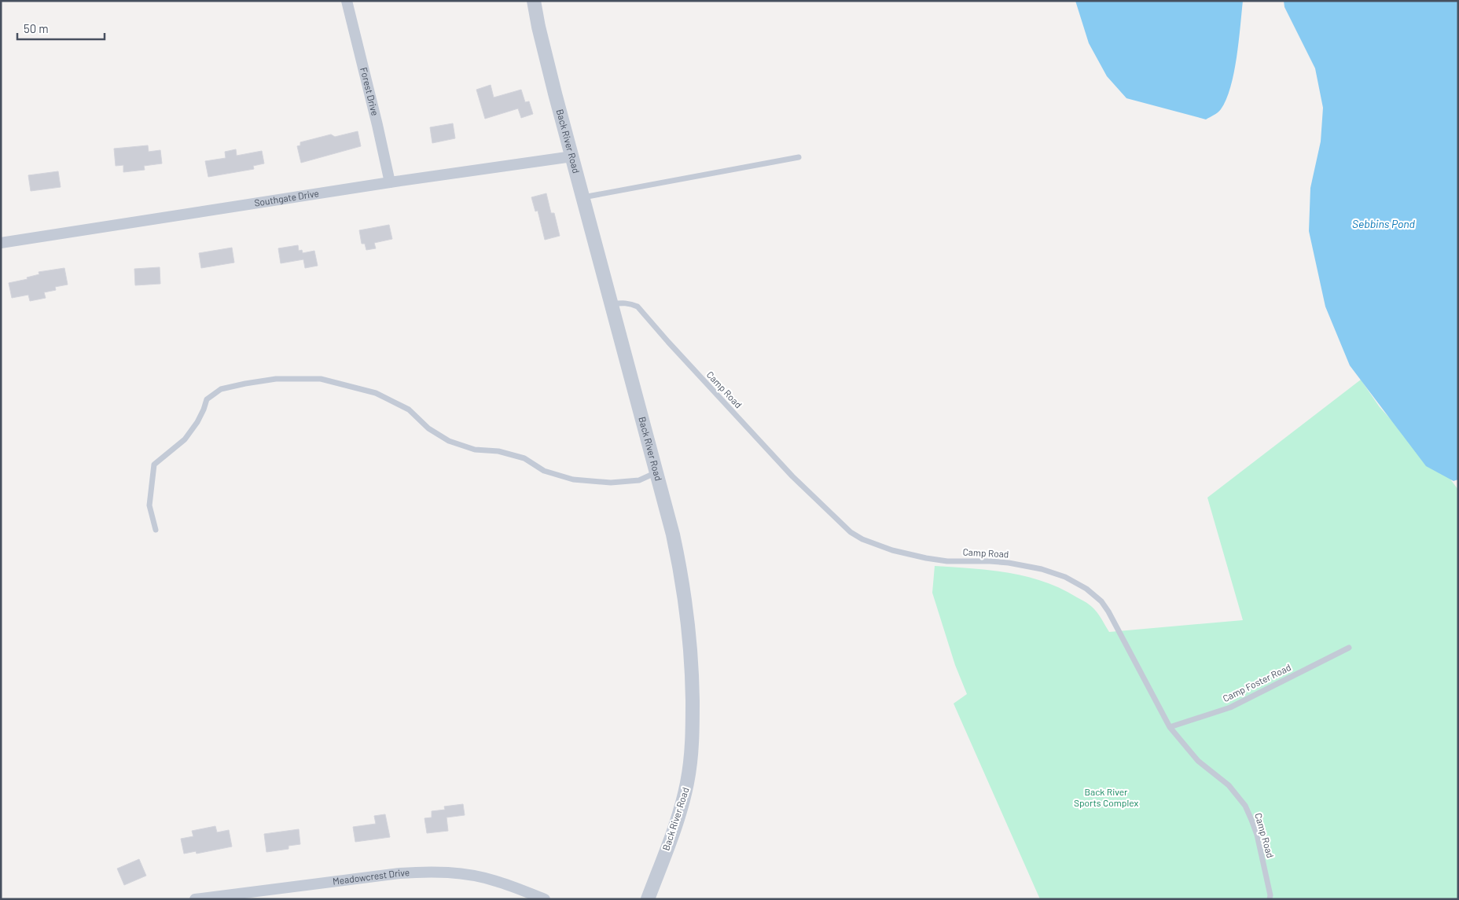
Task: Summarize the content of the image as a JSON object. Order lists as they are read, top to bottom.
{
  "streets": {
    "street": [
      "Forest Drive",
      "Back River Road",
      "Southgate Drive",
      "Meadowcrest Drive"
    ],
    "lane": ["Camp Road", "Camp Foster Road"]
  },
  "crossings": [
    ["Forest Drive", "Southgate Drive"],
    ["Back River Road", "Southgate Drive"],
    ["Back River Road", "Camp Road"],
    ["Camp Road", "Camp Foster Road"]
  ],
  "water": ["Sebbins Pond"],
  "parks": ["Back River Sports Complex"],
  "scale_bar": "50 m"
}
